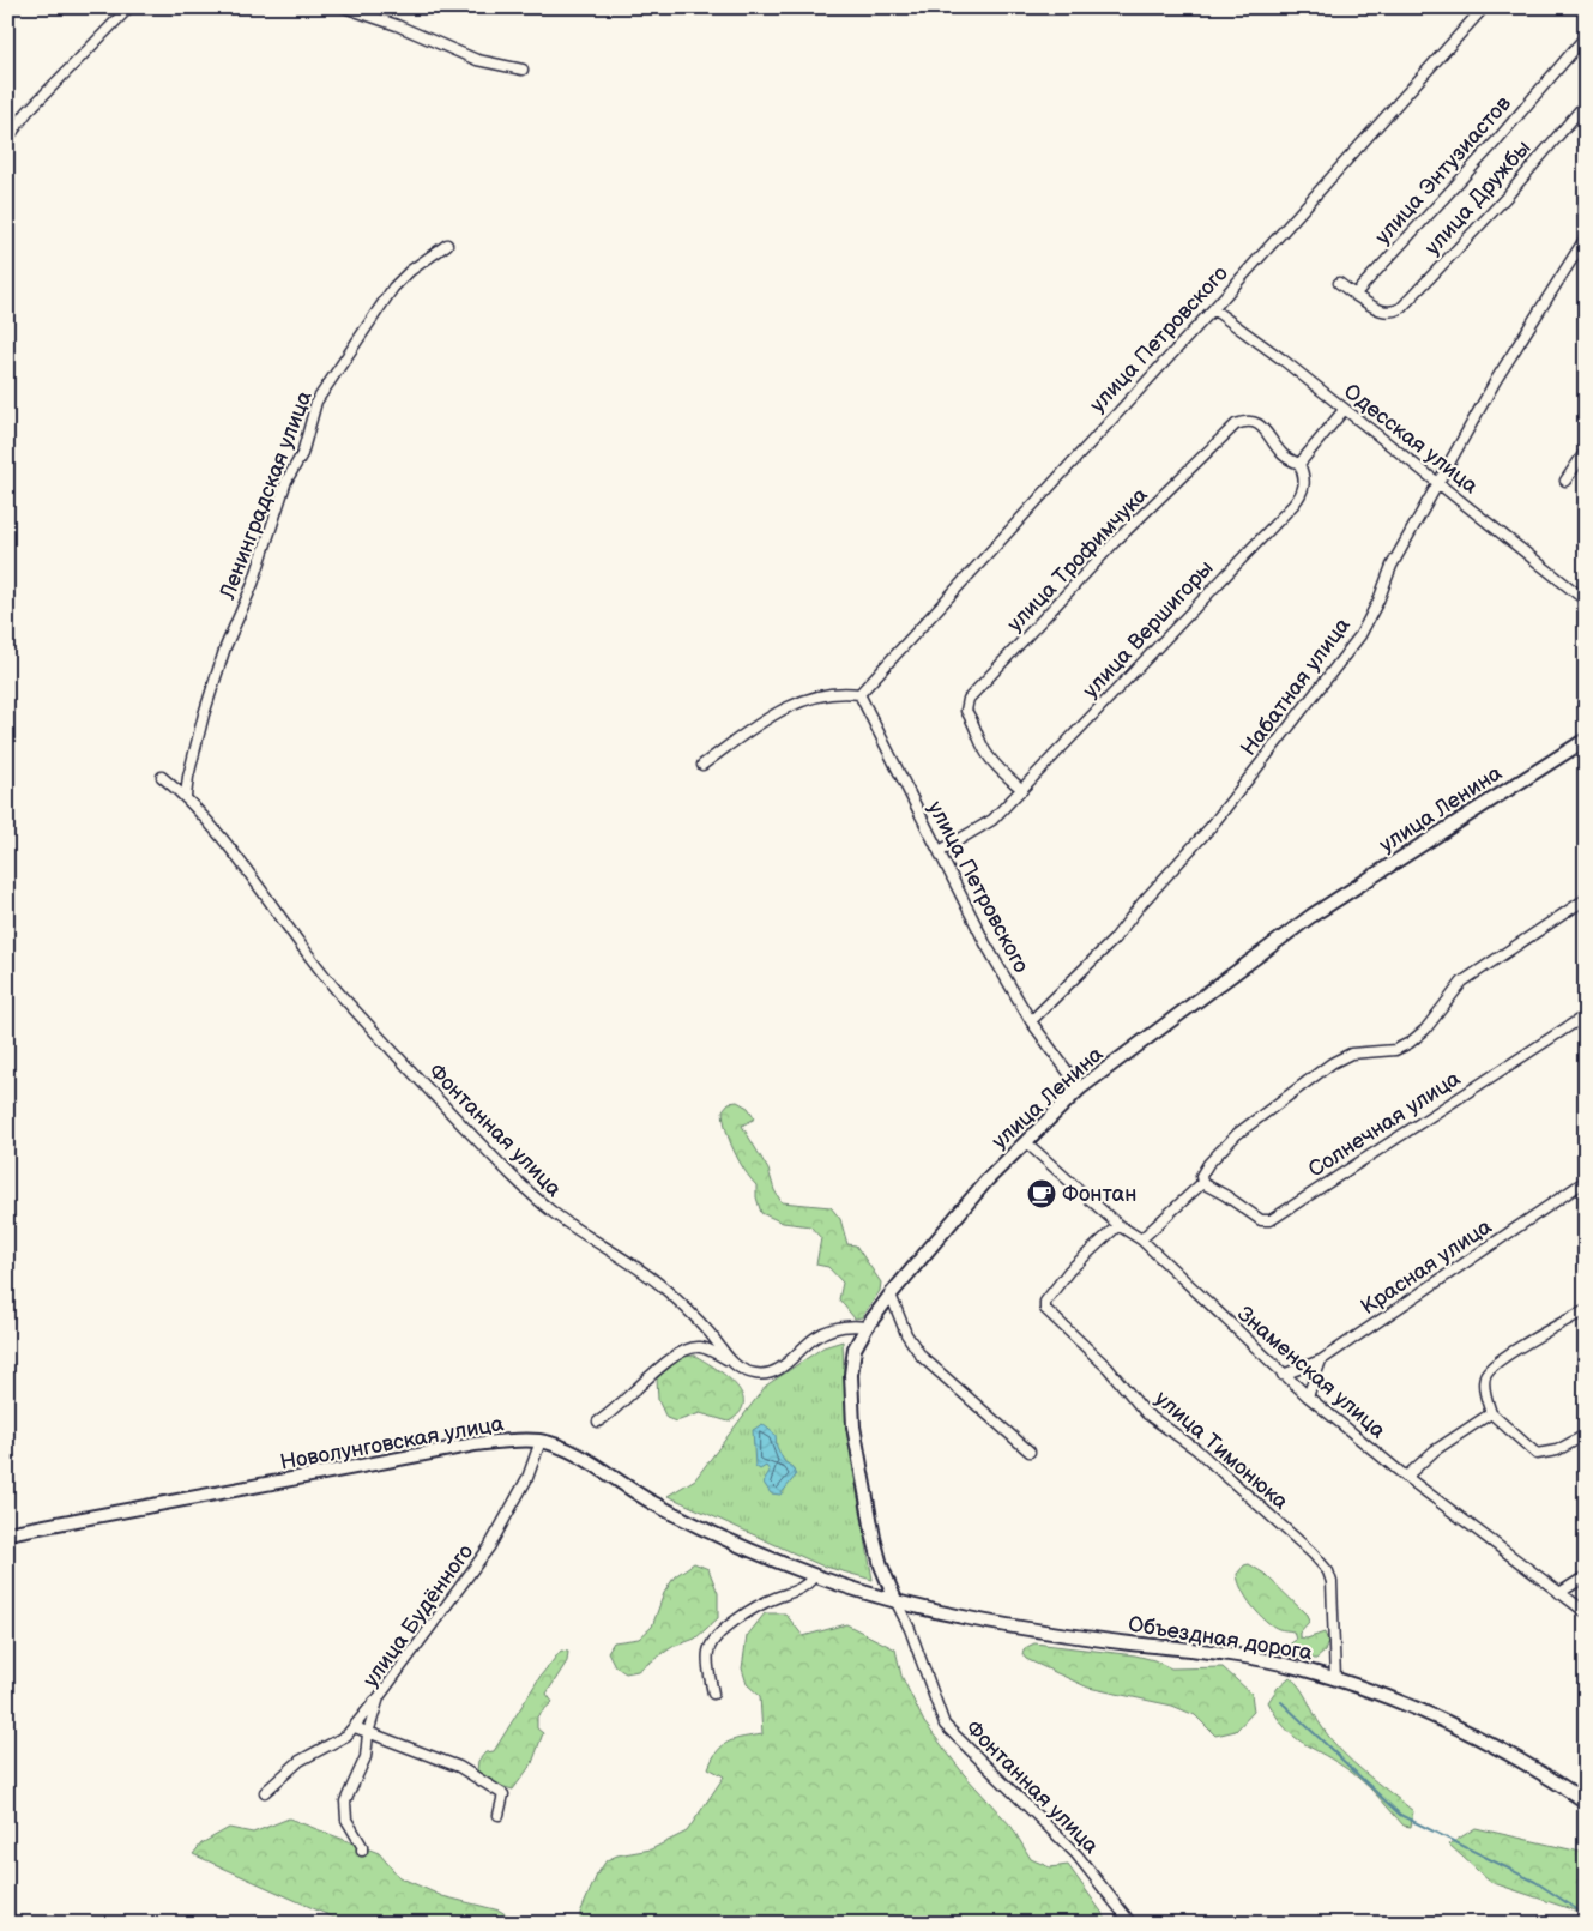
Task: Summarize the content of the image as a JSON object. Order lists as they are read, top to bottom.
{
  "streets": {
    "street": [
      "улица Энтузиастов",
      "улица Дружбы",
      "улица Петровского",
      "Одесская улица",
      "Ленинградская улица",
      "улица Трофимчука",
      "улица Вершигоры",
      "Набатная улица",
      "улица Ленина",
      "Солнечная улица",
      "Фонтанная улица",
      "Красная улица",
      "Знаменская улица",
      "Новолунговская улица",
      "улица Тимонюка",
      "улица Будённого",
      "Объездная дорога"
    ]
  },
  "crossings": [
    ["улица Энтузиастов", "улица Дружбы"],
    ["улица Петровского", "Одесская улица"],
    ["улица Петровского", "улица Вершигоры"],
    ["улица Петровского", "Набатная улица"],
    ["улица Петровского", "улица Ленина"],
    ["Одесская улица", "Набатная улица"],
    ["Ленинградская улица", "Фонтанная улица"],
    ["улица Трофимчука", "улица Вершигоры"],
    ["улица Ленина", "Фонтанная улица"],
    ["улица Ленина", "Знаменская улица"],
    ["улица Ленина", "Новолунговская улица"],
    ["улица Ленина", "Объездная дорога"],
    ["Фонтанная улица", "Новолунговская улица"],
    ["Фонтанная улица", "Объездная дорога"],
    ["Красная улица", "Знаменская улица"],
    ["Знаменская улица", "улица Тимонюка"],
    ["Новолунговская улица", "улица Будённого"],
    ["Новолунговская улица", "Объездная дорога"],
    ["улица Тимонюка", "Объездная дорога"]
  ],
  "places": {
    "cafe": ["Фонтан"]
  }
}
